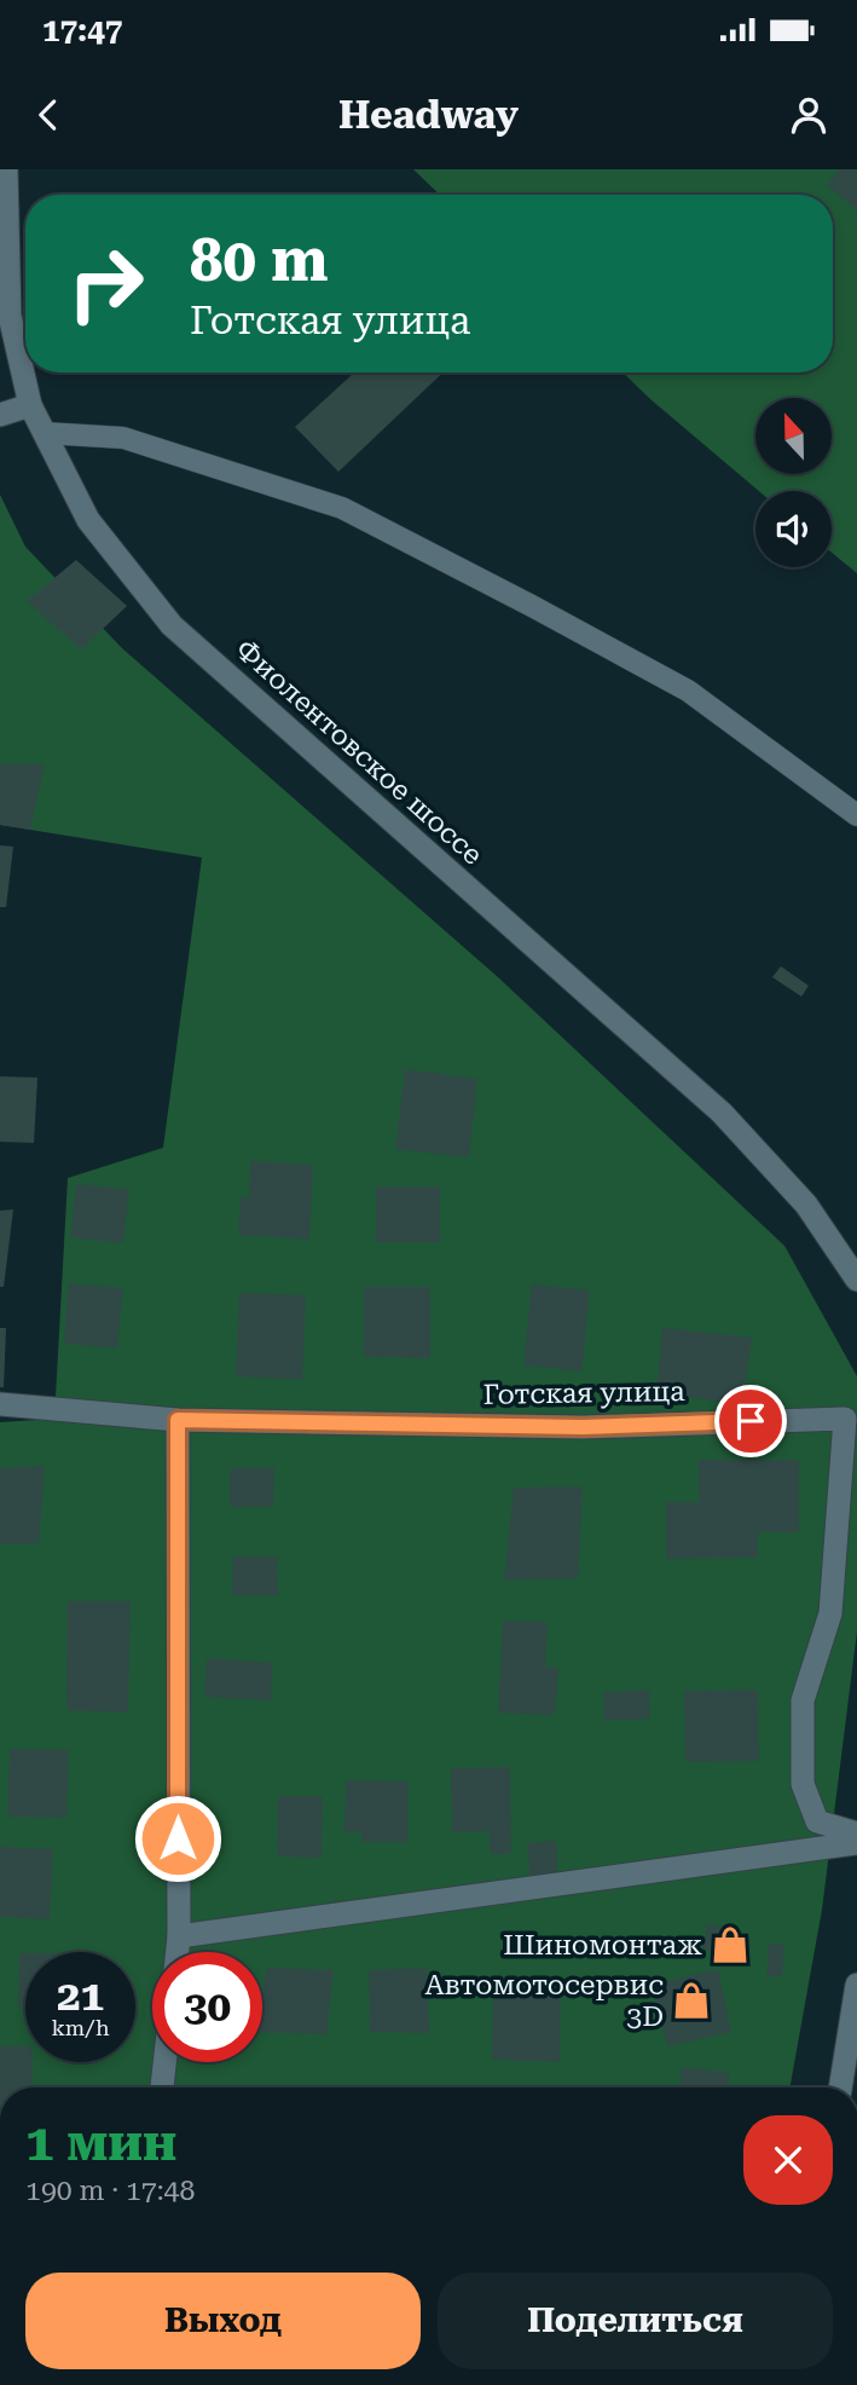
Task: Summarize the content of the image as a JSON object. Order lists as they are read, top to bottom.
{
  "streets": {
    "street": ["Фиолентовское шоссе", "Готская улица"]
  },
  "places": {
    "shop": ["Шиномонтаж", "Автомотосервис 3D"]
  },
  "north": "top",
  "page": {
    "status": "17:47",
    "header": "Headway",
    "turn": ["80 m", "Готская улица"],
    "speed": "21 km/h",
    "limit": "30",
    "heading": ["1 мин", "190 m · 17:48"],
    "buttons": ["Выход", "Поделиться"]
  }
}
